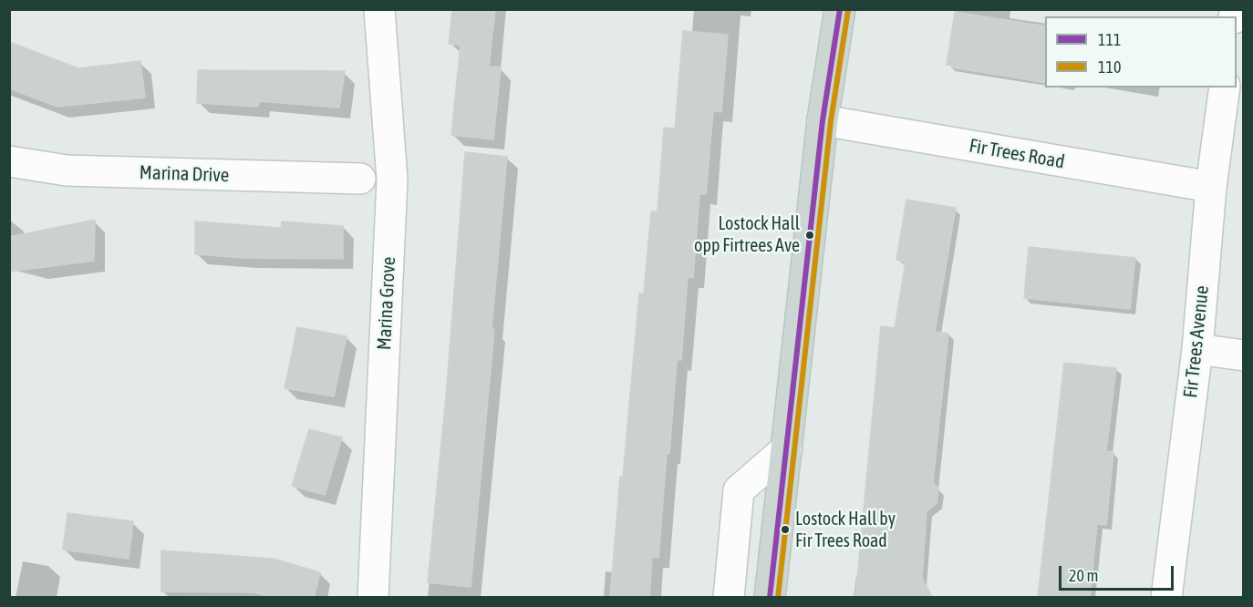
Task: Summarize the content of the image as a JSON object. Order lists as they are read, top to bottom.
{
  "streets": {
    "street": [
      "Fir Trees Road",
      "Marina Drive",
      "Marina Grove",
      "Fir Trees Avenue"
    ]
  },
  "crossings": [
    ["Fir Trees Road", "Fir Trees Avenue"]
  ],
  "places": ["Lostock Hall opp Firtrees Ave", "Lostock Hall by Fir Trees Road"],
  "lines": ["transit line 111", "transit line 110"],
  "legend": ["111", "110"],
  "scale_bar": "20 m"
}
